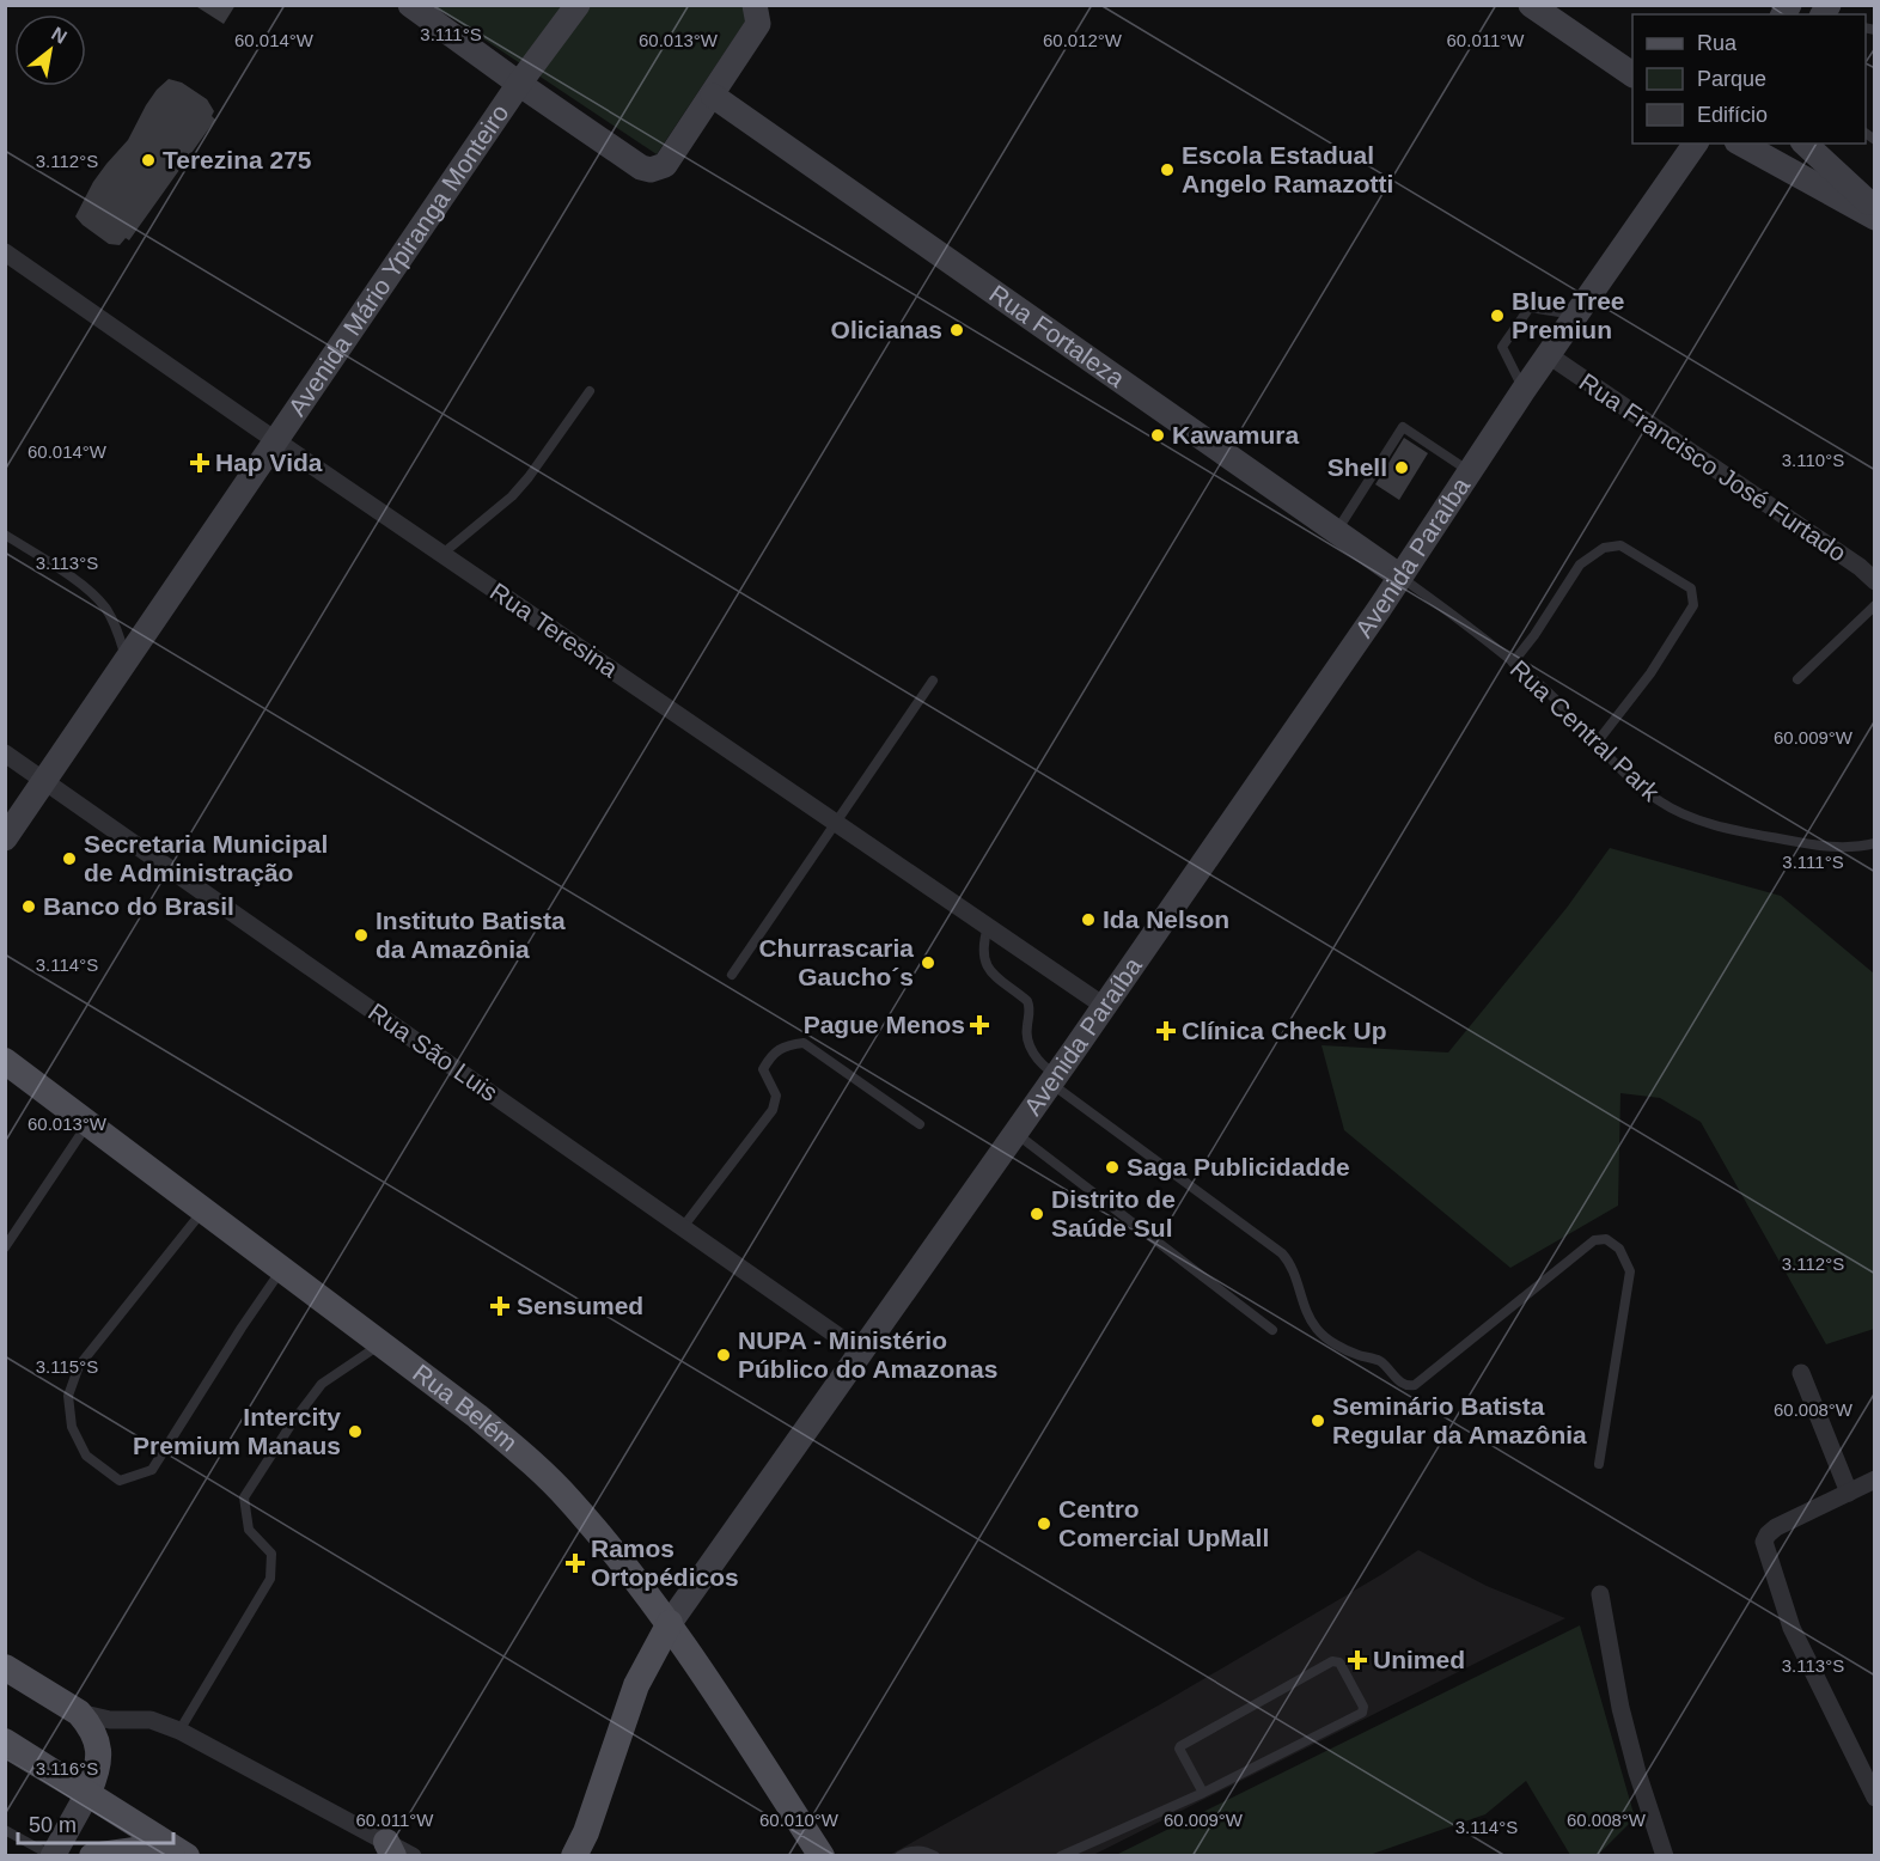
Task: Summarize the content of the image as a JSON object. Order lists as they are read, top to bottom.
{
  "streets": {
    "main road": [
      "Avenida Mário Ypiranga Monteiro",
      "Rua Fortaleza",
      "Avenida Paraíba",
      "Rua Belém"
    ],
    "street": ["Rua Francisco José Furtado", "Rua Teresina", "Rua São Luis"],
    "lane": ["Rua Central Park"]
  },
  "crossings": [
    ["Avenida Mário Ypiranga Monteiro", "Rua Teresina"],
    ["Avenida Mário Ypiranga Monteiro", "Rua São Luis"],
    ["Rua Fortaleza", "Avenida Paraíba"],
    ["Rua Fortaleza", "Rua Central Park"],
    ["Rua Francisco José Furtado", "Avenida Paraíba"],
    ["Avenida Paraíba", "Rua Teresina"],
    ["Avenida Paraíba", "Rua Central Park"],
    ["Avenida Paraíba", "Rua São Luis"],
    ["Avenida Paraíba", "Rua Belém"]
  ],
  "places": {
    "other": [
      "Terezina 275",
      "Escola Estadual Angelo Ramazotti",
      "Blue Tree Premiun",
      "Olicianas",
      "Kawamura",
      "Shell",
      "Secretaria Municipal de Administração",
      "Banco do Brasil",
      "Ida Nelson",
      "Instituto Batista da Amazônia",
      "Churrascaria Gaucho´s",
      "Saga Publicidadde",
      "Distrito de Saúde Sul",
      "NUPA - Ministério Público do Amazonas",
      "Seminário Batista Regular da Amazônia",
      "Intercity Premium Manaus",
      "Centro Comercial UpMall"
    ],
    "health": [
      "Hap Vida",
      "Pague Menos",
      "Clínica Check Up",
      "Sensumed",
      "Ramos Ortopédicos",
      "Unimed"
    ]
  },
  "legend": ["Rua", "Parque", "Edifício"],
  "scale_bar": "50 m",
  "north": "top right",
  "coordinates": [
    "3.111°S",
    "60.012°W",
    "60.014°W",
    "60.013°W",
    "60.011°W",
    "3.112°S",
    "3.110°S",
    "3.113°S",
    "60.009°W",
    "3.114°S",
    "3.115°S",
    "60.008°W",
    "3.116°S",
    "60.010°W"
  ]
}
